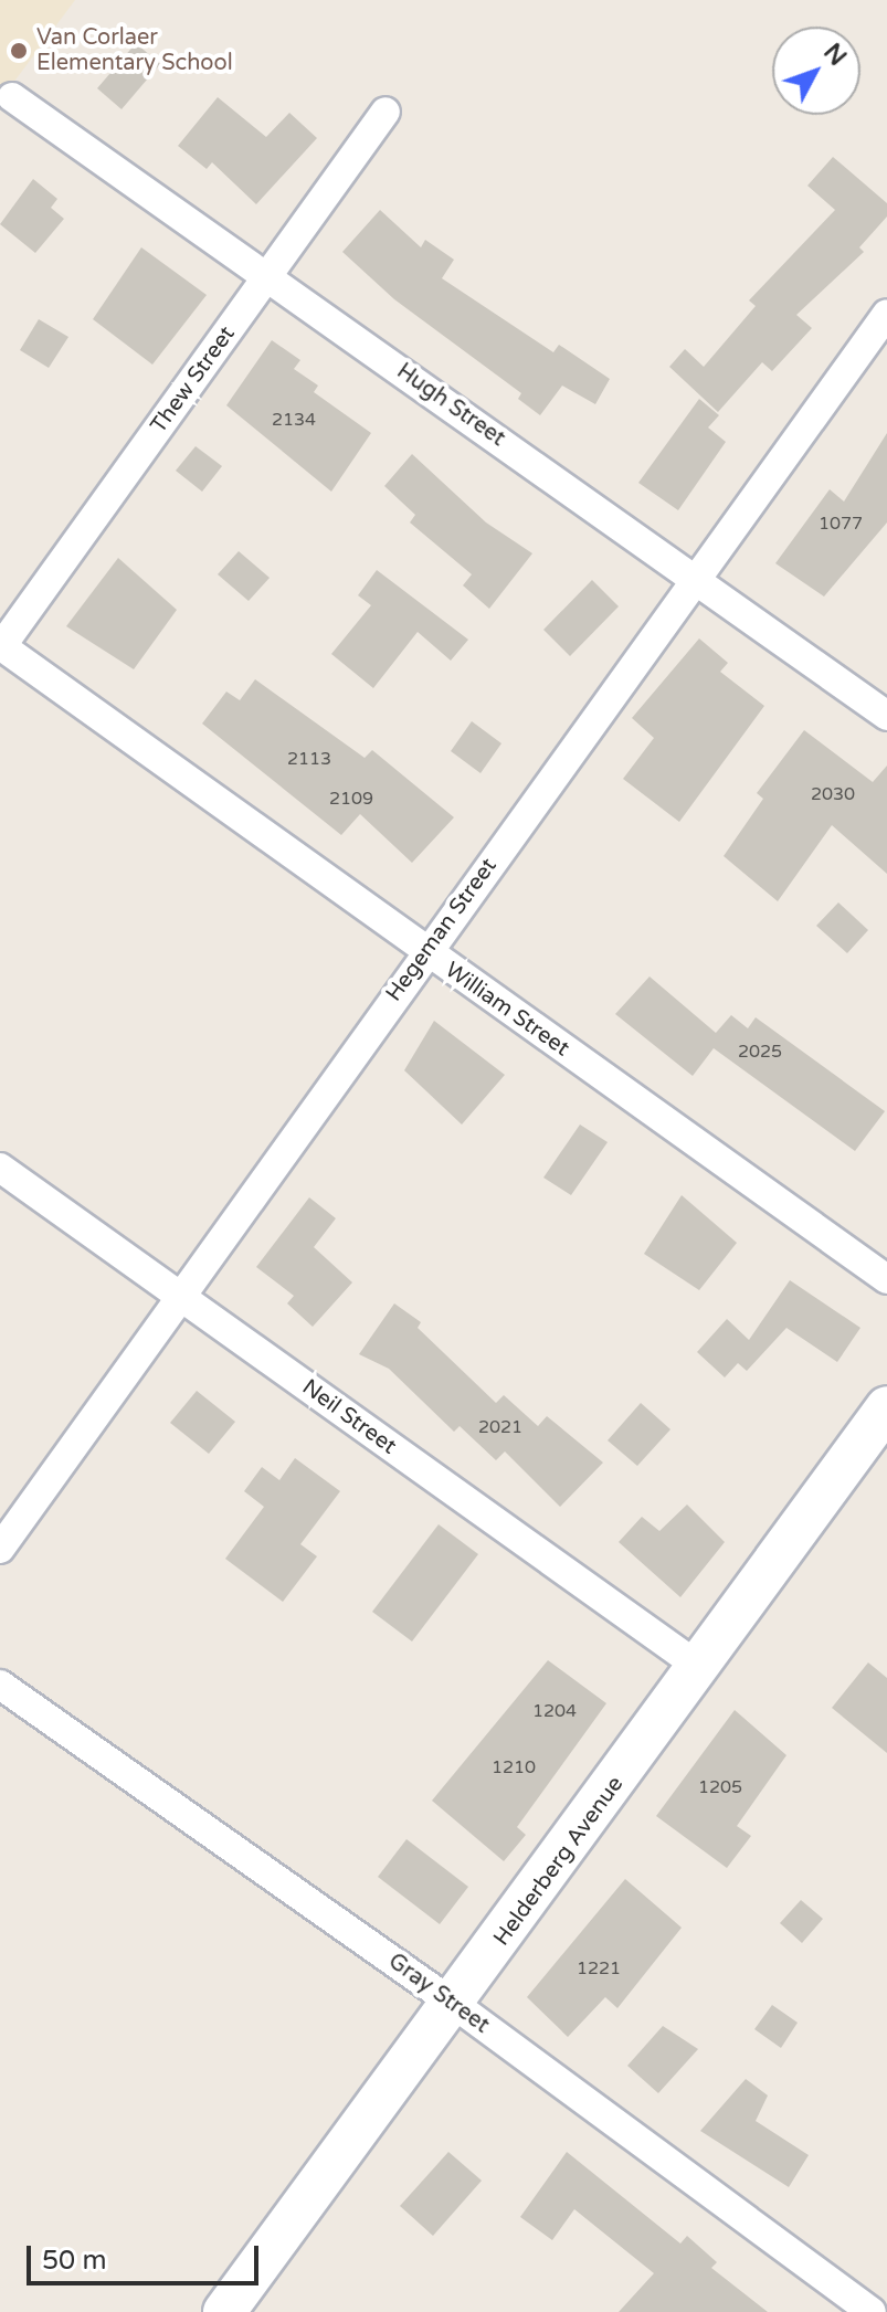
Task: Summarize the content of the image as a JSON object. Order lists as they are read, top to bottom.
{
  "streets": {
    "street": [
      "Thew Street",
      "Hugh Street",
      "Hegeman Street",
      "William Street",
      "Neil Street",
      "Helderberg Avenue",
      "Gray Street"
    ]
  },
  "crossings": [
    ["Thew Street", "Hugh Street"],
    ["Thew Street", "William Street"],
    ["Hugh Street", "Hegeman Street"],
    ["Hegeman Street", "William Street"],
    ["Hegeman Street", "Neil Street"],
    ["Neil Street", "Helderberg Avenue"],
    ["Helderberg Avenue", "Gray Street"]
  ],
  "places": ["Van Corlaer Elementary School"],
  "house_numbers": [
    "2134",
    "1077",
    "2113",
    "2030",
    "2109",
    "2025",
    "2021",
    "1204",
    "1210",
    "1205",
    "1221"
  ],
  "scale_bar": "50 m",
  "north": "top right"
}
